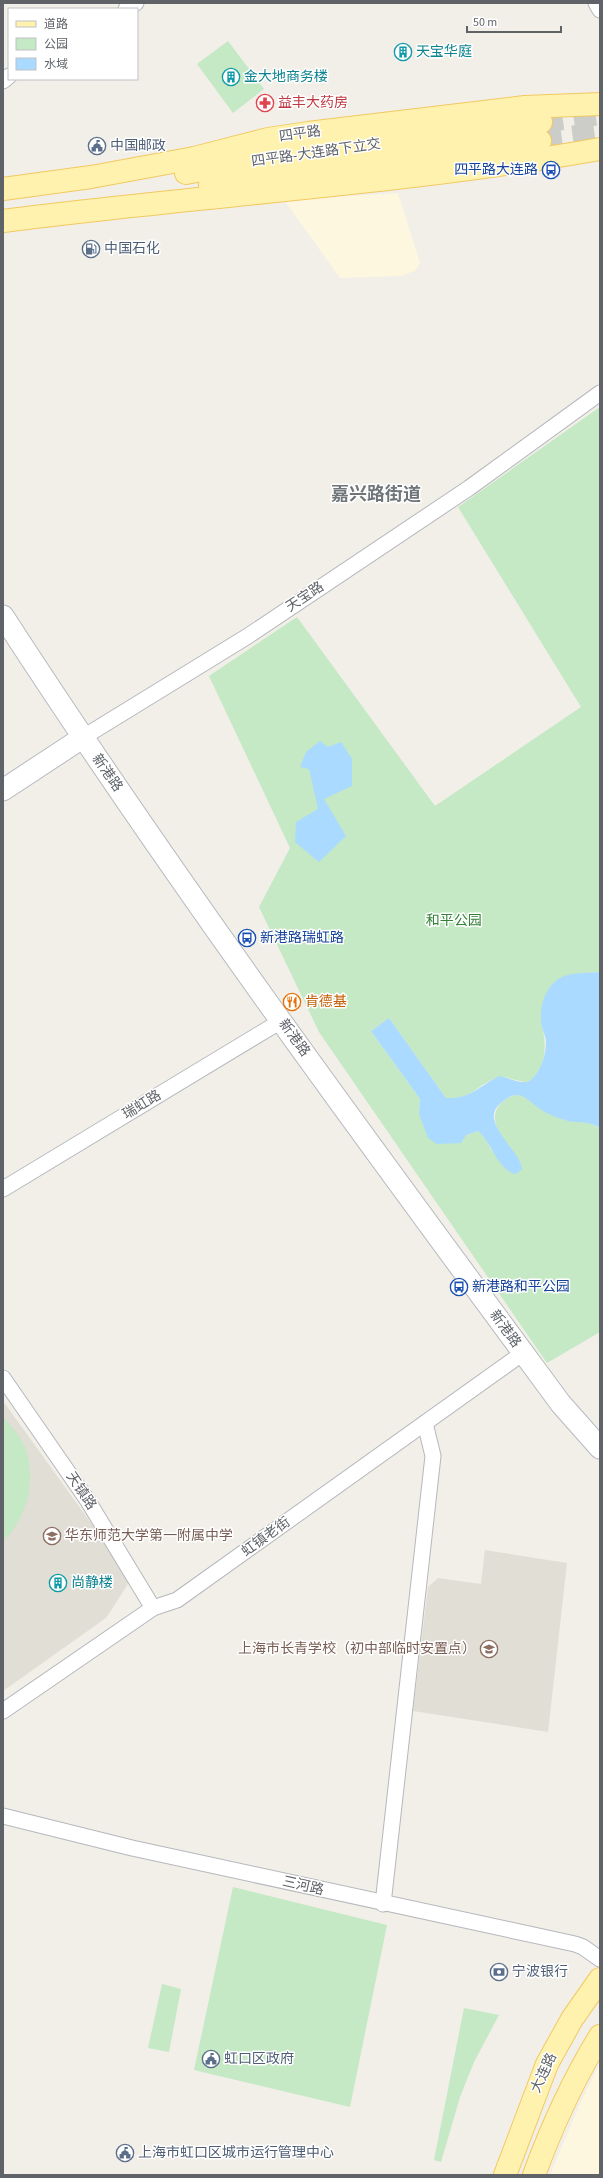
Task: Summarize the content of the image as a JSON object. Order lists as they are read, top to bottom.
{
  "streets": {
    "main road": ["四平路", "四平路-大连路下立交", "大连路"],
    "street": [
      "天宝路",
      "新港路",
      "瑞虹路",
      "天镇路",
      "虹镇老街",
      "三河路"
    ]
  },
  "crossings": [
    ["四平路", "四平路-大连路下立交"],
    ["天宝路", "新港路"],
    ["新港路", "瑞虹路"],
    ["新港路", "虹镇老街"],
    ["天镇路", "虹镇老街"]
  ],
  "districts": ["嘉兴路街道"],
  "parks": ["和平公园"],
  "places": {
    "building": ["天宝华庭", "金大地商务楼", "尚静楼"],
    "pharmacy": ["益丰大药房"],
    "public building": ["中国邮政", "虹口区政府", "上海市虹口区城市运行管理中心"],
    "bus stop": ["四平路大连路", "新港路瑞虹路", "新港路和平公园"],
    "fuel station": ["中国石化"],
    "restaurant": ["肯德基"],
    "school or university": ["华东师范大学第一附属中学", "上海市长青学校（初中部临时安置点）"],
    "bank": ["宁波银行"]
  },
  "legend": ["道路", "公园", "水域"],
  "scale_bar": "50 m"
}
